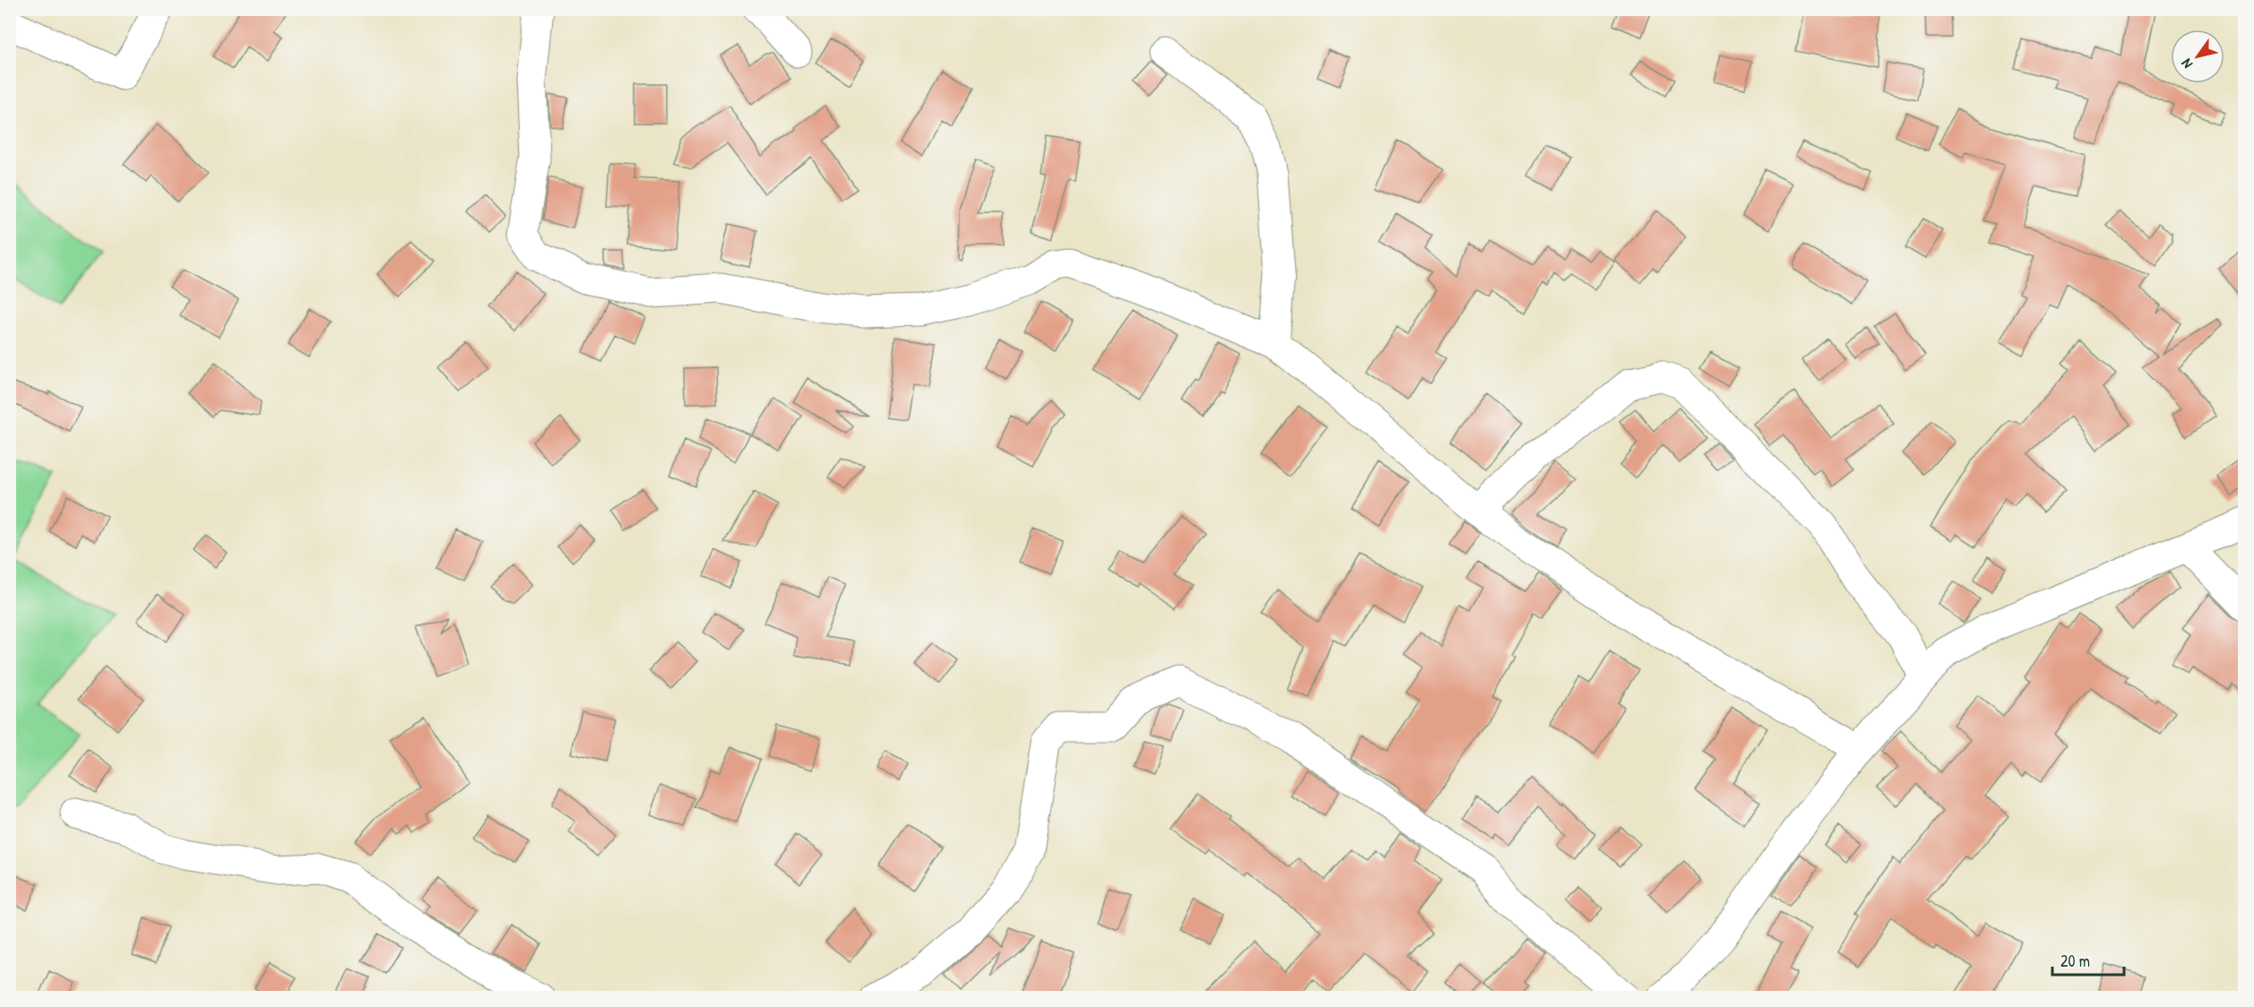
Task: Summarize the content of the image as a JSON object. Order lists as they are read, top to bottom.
{
  "scale_bar": "20 m",
  "north": "bottom left"
}
